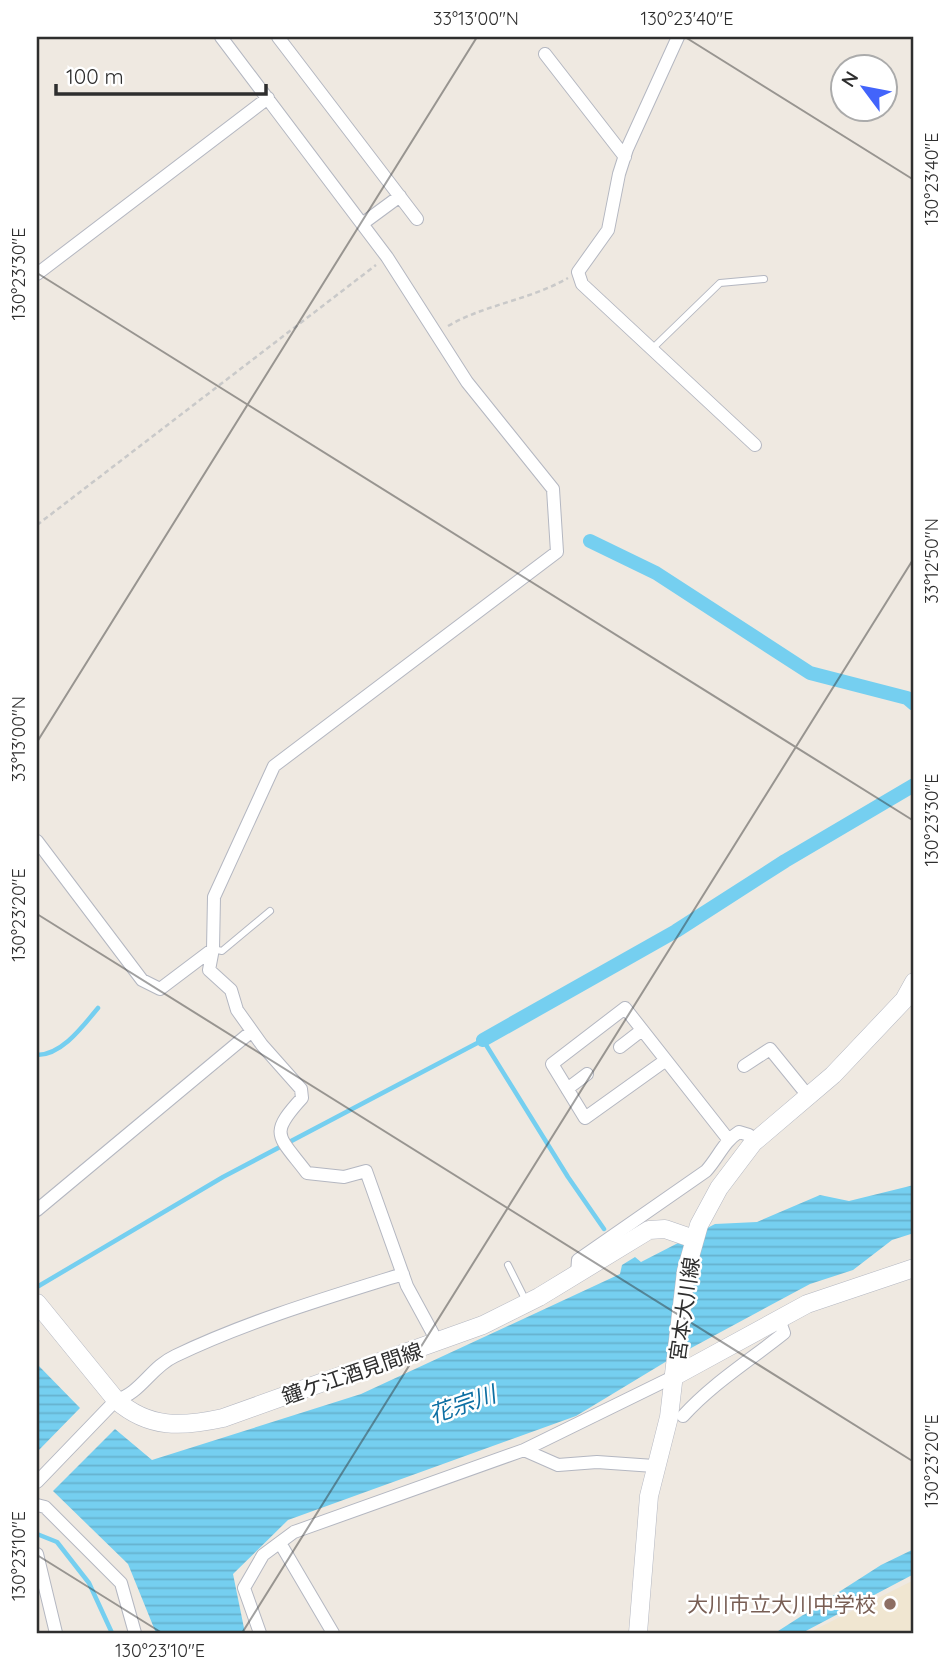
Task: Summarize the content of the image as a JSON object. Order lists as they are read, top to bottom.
{
  "streets": {
    "main road": ["宮本大川線", "鐘ケ江酒見間線"]
  },
  "crossings": [
    ["宮本大川線", "鐘ケ江酒見間線"]
  ],
  "water": ["花宗川"],
  "places": ["大川市立大川中学校"],
  "scale_bar": "100 m",
  "north": "top left",
  "coordinates": [
    "33°13'00\"N",
    "130°23'40\"E",
    "130°23'30\"E",
    "33°12'50\"N",
    "130°23'20\"E",
    "130°23'10\"E"
  ]
}
